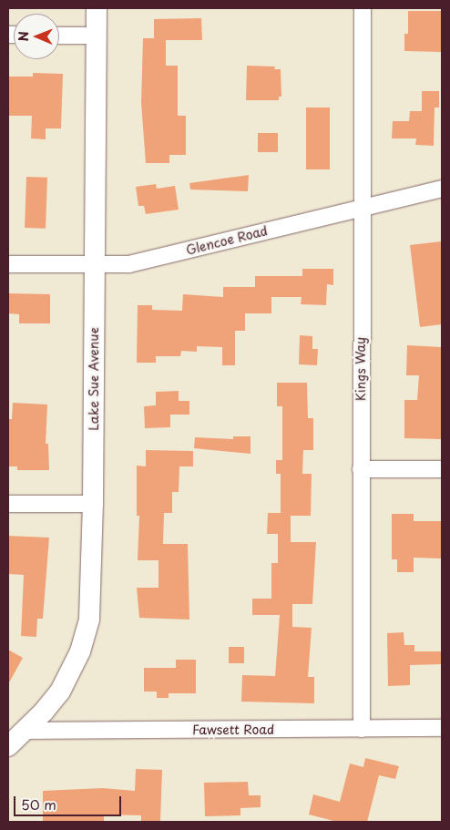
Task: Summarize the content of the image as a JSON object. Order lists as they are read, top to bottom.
{
  "streets": {
    "street": [
      "Glencoe Road",
      "Kings Way",
      "Lake Sue Avenue",
      "Fawsett Road"
    ]
  },
  "crossings": [
    ["Glencoe Road", "Kings Way"],
    ["Glencoe Road", "Lake Sue Avenue"],
    ["Kings Way", "Fawsett Road"],
    ["Lake Sue Avenue", "Fawsett Road"]
  ],
  "scale_bar": "50 m",
  "north": "left"
}
